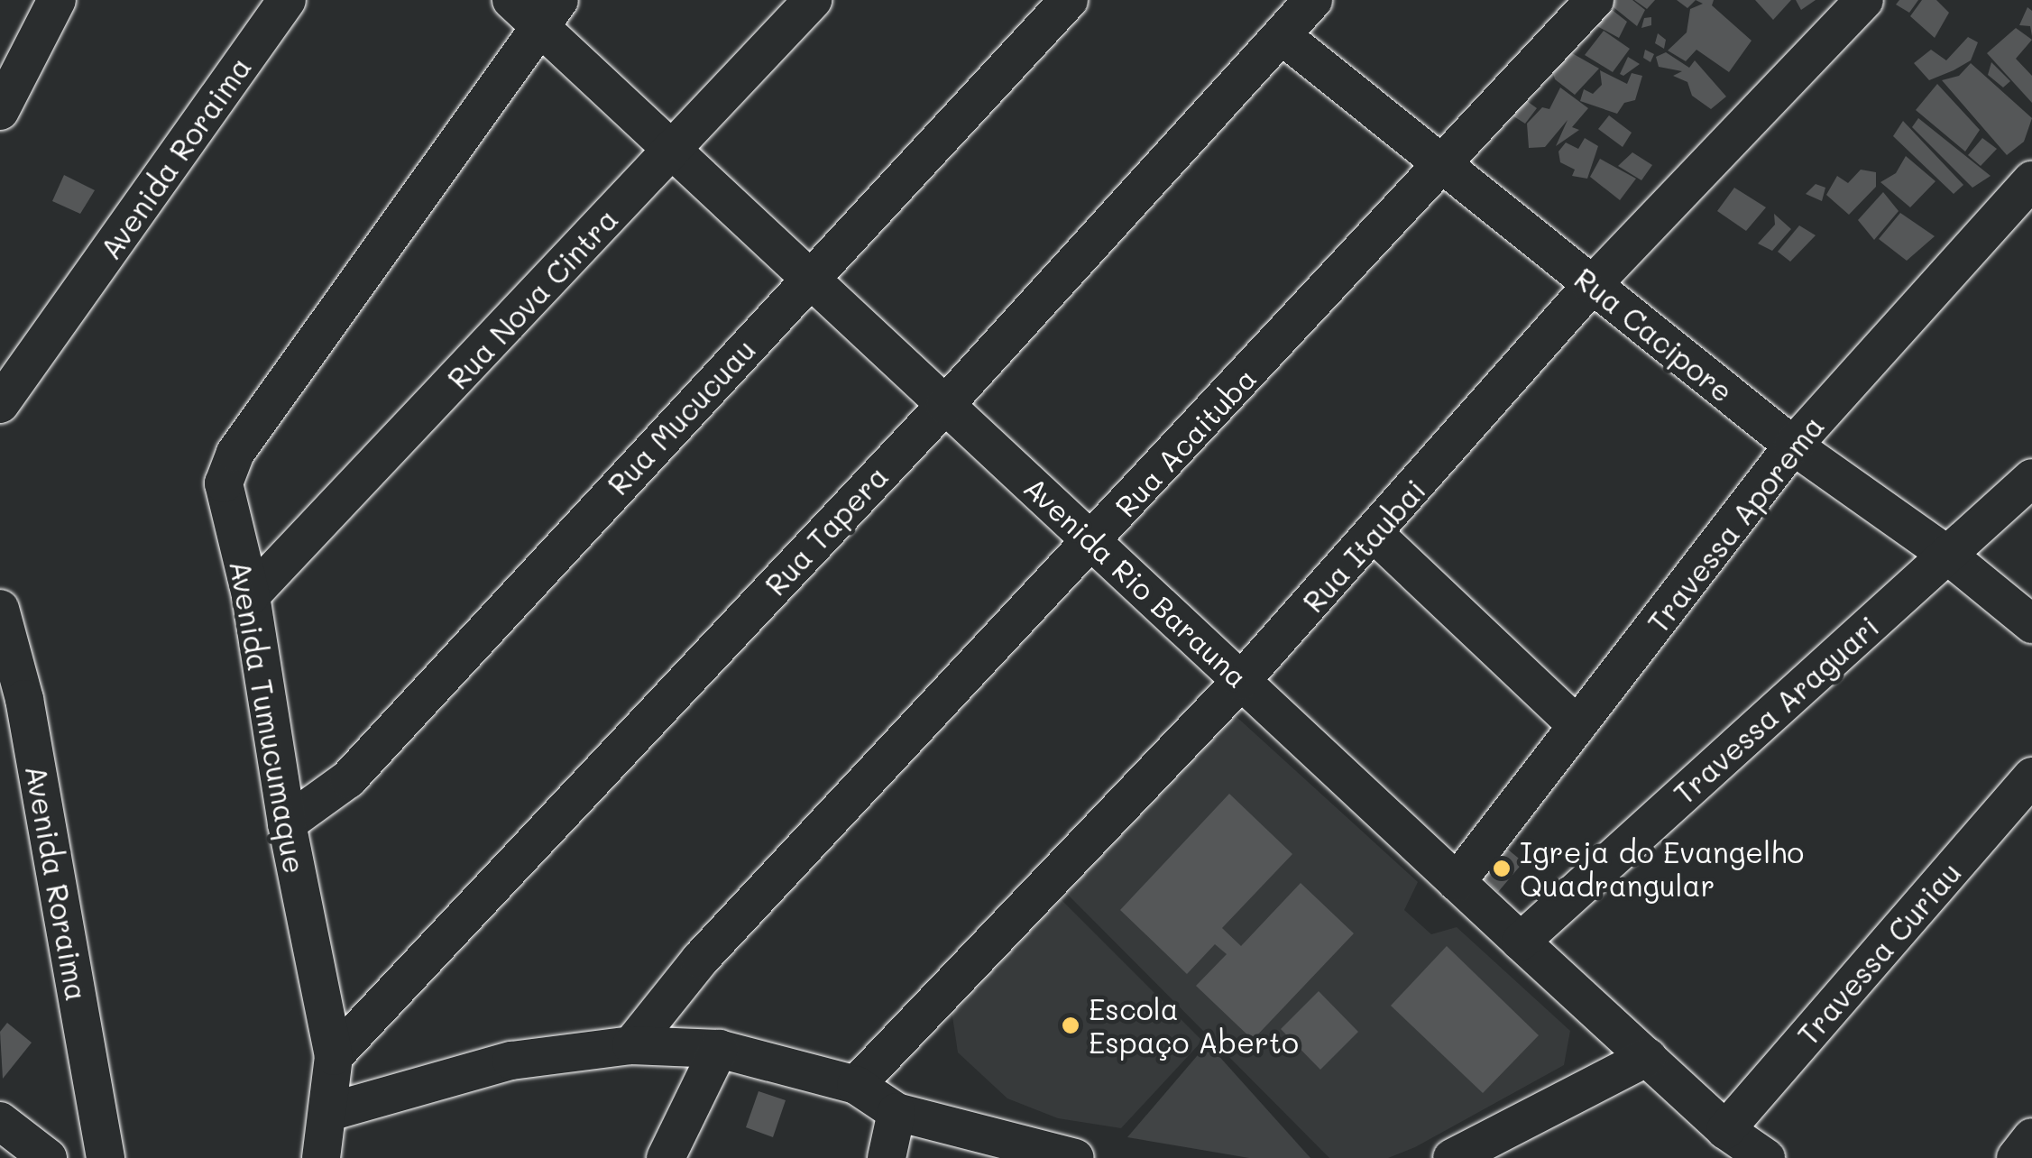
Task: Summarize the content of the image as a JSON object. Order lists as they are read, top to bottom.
{
  "streets": {
    "street": [
      "Avenida Roraima",
      "Rua Nova Cintra",
      "Rua Cacipore",
      "Rua Mucucuau",
      "Rua Acaituba",
      "Travessa Aporema",
      "Rua Tapera",
      "Rua Itaubai",
      "Avenida Rio Barauna",
      "Travessa Araguari",
      "Avenida Tumucumaque",
      "Travessa Curiau"
    ]
  },
  "crossings": [
    ["Rua Nova Cintra", "Avenida Rio Barauna"],
    ["Rua Nova Cintra", "Avenida Tumucumaque"],
    ["Rua Cacipore", "Rua Acaituba"],
    ["Rua Cacipore", "Travessa Aporema"],
    ["Rua Cacipore", "Rua Tapera"],
    ["Rua Cacipore", "Rua Itaubai"],
    ["Rua Cacipore", "Travessa Araguari"],
    ["Rua Mucucuau", "Avenida Rio Barauna"],
    ["Rua Mucucuau", "Avenida Tumucumaque"],
    ["Rua Acaituba", "Avenida Rio Barauna"],
    ["Travessa Aporema", "Avenida Rio Barauna"],
    ["Rua Tapera", "Avenida Rio Barauna"],
    ["Rua Tapera", "Avenida Tumucumaque"],
    ["Rua Itaubai", "Avenida Rio Barauna"],
    ["Avenida Rio Barauna", "Travessa Araguari"],
    ["Avenida Rio Barauna", "Avenida Tumucumaque"],
    ["Avenida Rio Barauna", "Travessa Curiau"]
  ],
  "places": ["Igreja do Evangelho Quadrangular", "Escola Espaço Aberto"]
}
